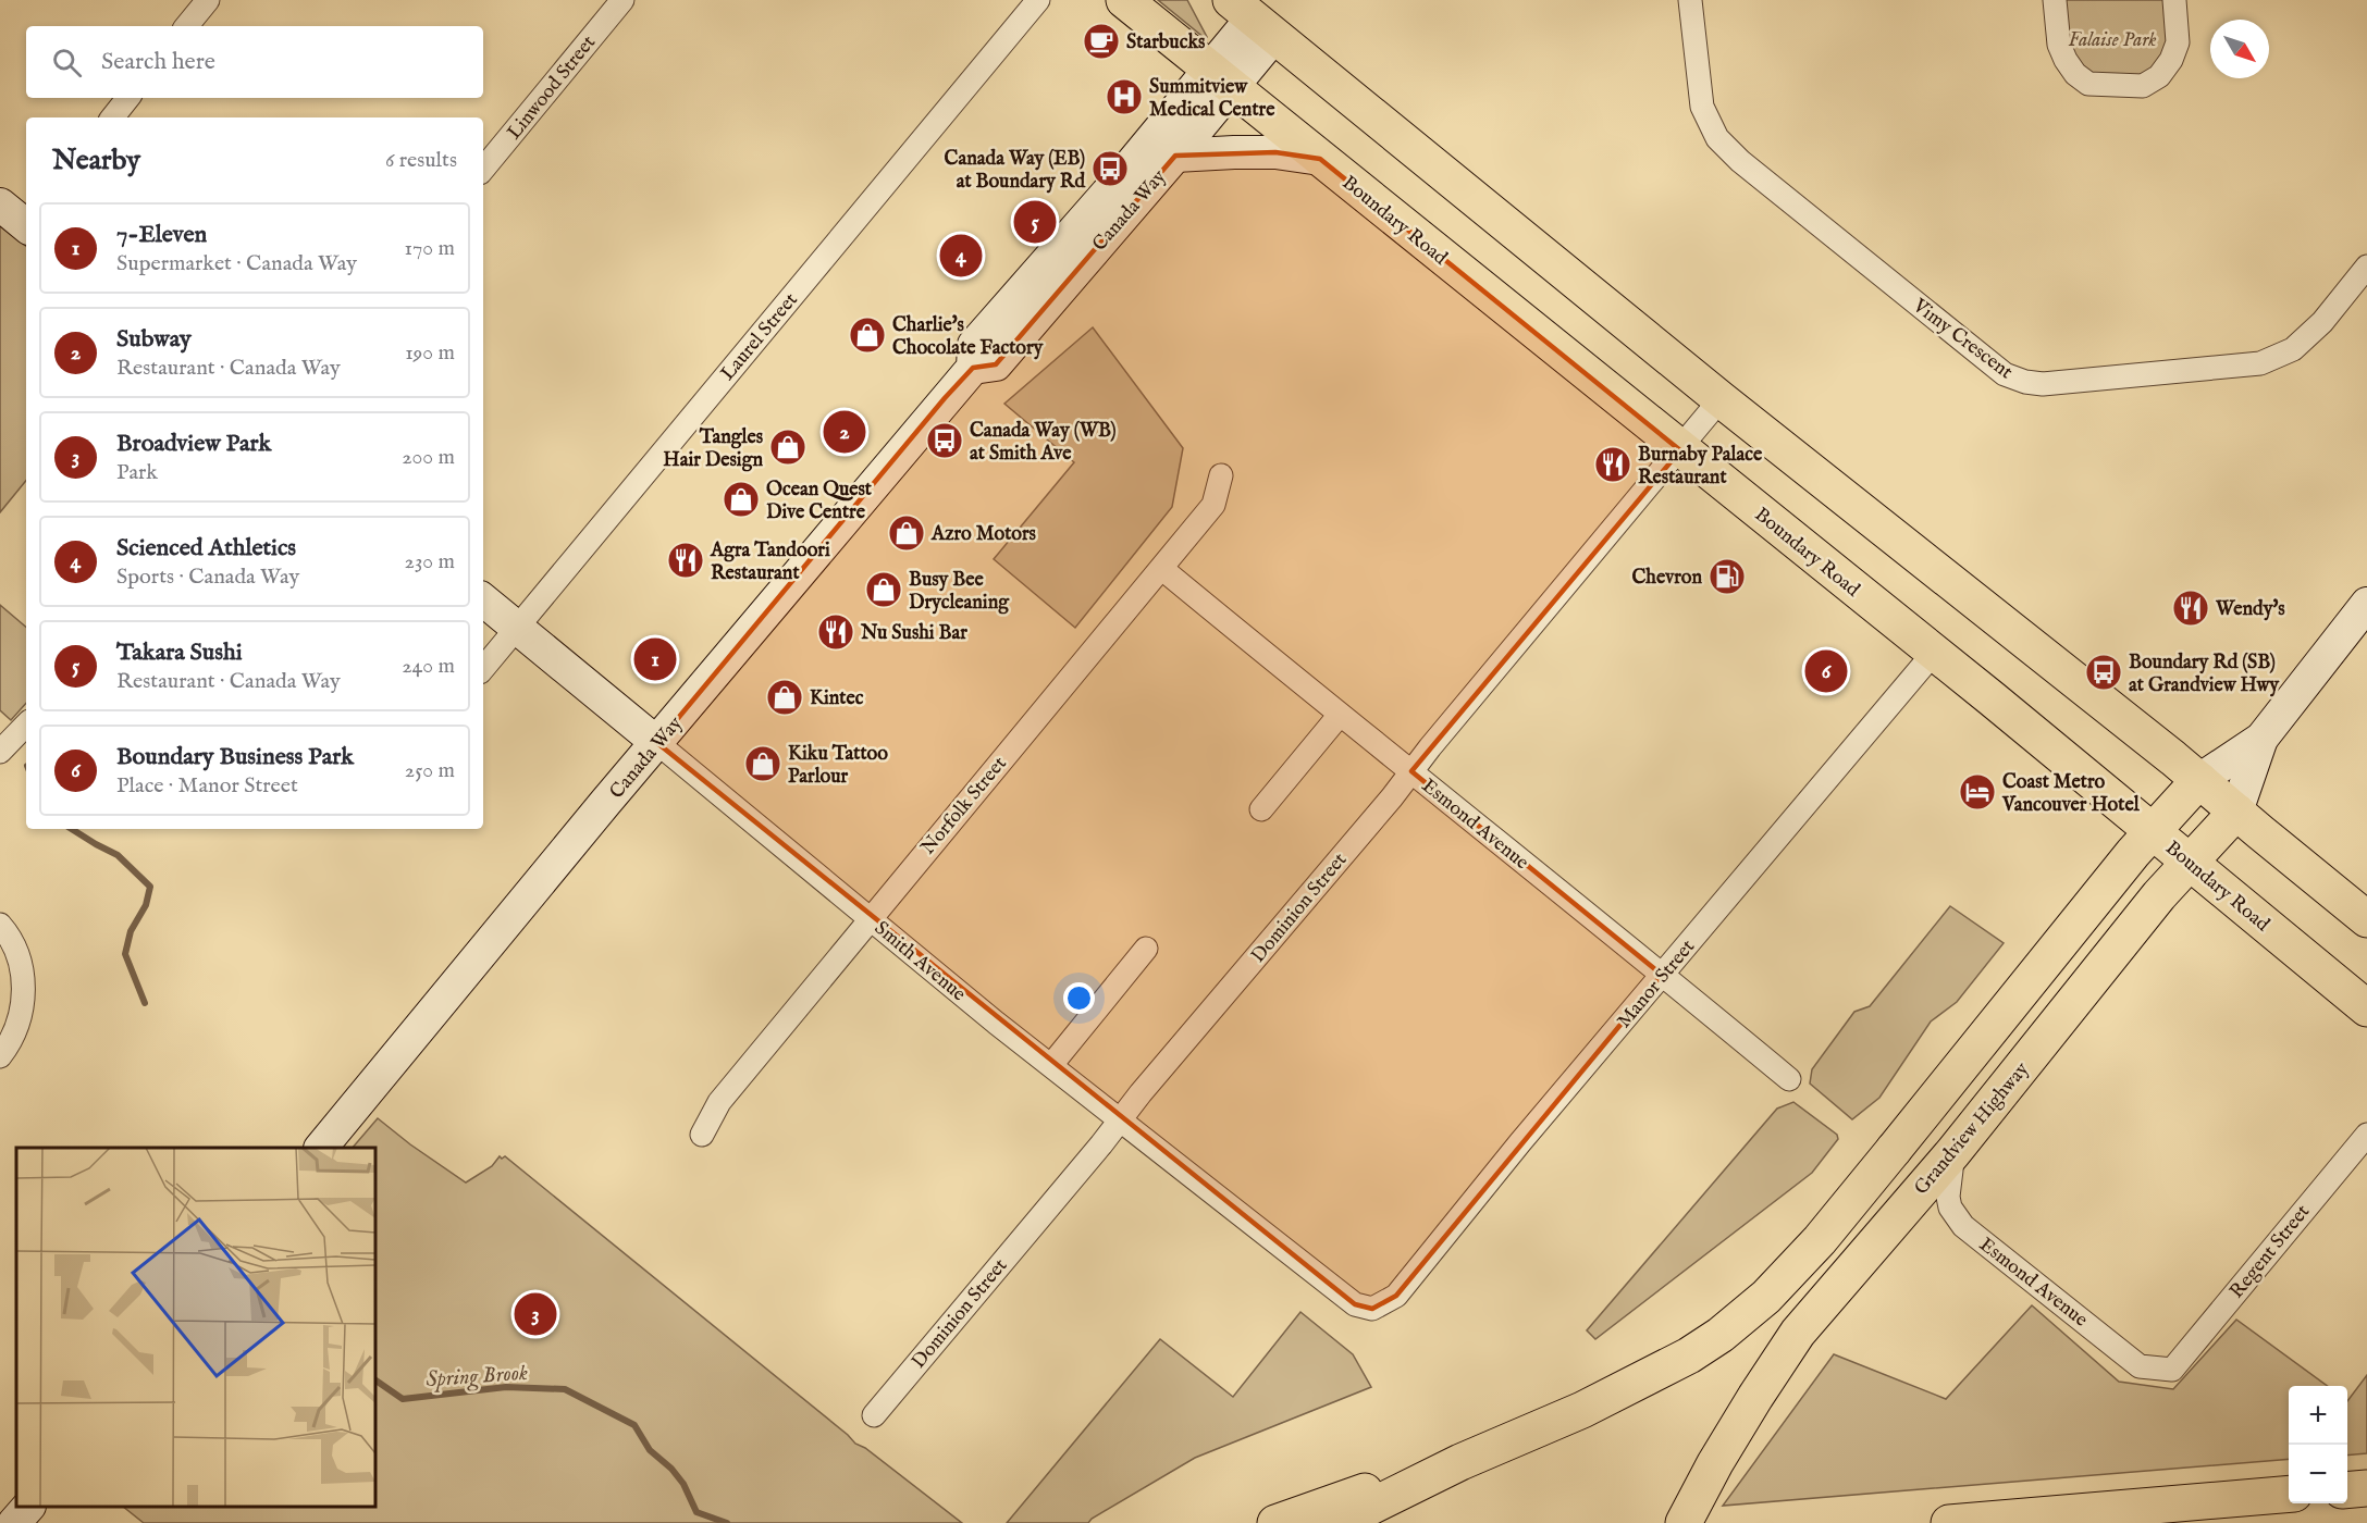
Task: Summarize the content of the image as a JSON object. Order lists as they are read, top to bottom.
{
  "streets": {
    "main road": [
      "Canada Way",
      "Boundary Road",
      "Smith Avenue",
      "Grandview Highway"
    ],
    "street": [
      "Linwood Street",
      "Laurel Street",
      "Vimy Crescent",
      "Norfolk Street",
      "Esmond Avenue",
      "Dominion Street",
      "Manor Street",
      "Regent Street"
    ]
  },
  "crossings": [
    ["Canada Way", "Boundary Road"],
    ["Canada Way", "Smith Avenue"],
    ["Boundary Road", "Dominion Street"],
    ["Boundary Road", "Manor Street"],
    ["Boundary Road", "Grandview Highway"],
    ["Laurel Street", "Smith Avenue"],
    ["Norfolk Street", "Esmond Avenue"],
    ["Norfolk Street", "Smith Avenue"],
    ["Esmond Avenue", "Dominion Street"],
    ["Esmond Avenue", "Manor Street"],
    ["Esmond Avenue", "Grandview Highway"],
    ["Esmond Avenue", "Regent Street"],
    ["Dominion Street", "Smith Avenue"],
    ["Smith Avenue", "Manor Street"]
  ],
  "water": ["Spring Brook"],
  "parks": ["Falaise Park"],
  "places": {
    "cafe": ["Starbucks"],
    "hospital": ["Summitview Medical Centre"],
    "bus stop": ["Canada Way (EB) at Boundary Rd", "Canada Way (WB) at Smith Ave", "Boundary Rd (SB) at Grandview Hwy"],
    "shop": [
      "Charlie's Chocolate Factory",
      "Tangles Hair Design",
      "Ocean Quest Dive Centre",
      "Azro Motors",
      "Busy Bee Drycleaning",
      "Kintec",
      "Kiku Tattoo Parlour"
    ],
    "restaurant": [
      "Burnaby Palace Restaurant",
      "Agra Tandoori Restaurant",
      "Wendy's",
      "Nu Sushi Bar"
    ],
    "fuel station": ["Chevron"],
    "hotel": ["Coast Metro Vancouver Hotel"]
  },
  "north": "bottom right",
  "page": {
    "search": "Search here",
    "heading": ["Nearby", "6 results"],
    "pins": [
      "5",
      "4",
      "2",
      "1",
      "6",
      "3"
    ],
    "list": [
      {
        "mark": "1",
        "name": "7-Eleven",
        "note": "Supermarket · Canada Way",
        "value": "170 m"
      },
      {
        "mark": "2",
        "name": "Subway",
        "note": "Restaurant · Canada Way",
        "value": "190 m"
      },
      {
        "mark": "3",
        "name": "Broadview Park",
        "note": "Park",
        "value": "200 m"
      },
      {
        "mark": "4",
        "name": "Scienced Athletics",
        "note": "Sports · Canada Way",
        "value": "230 m"
      },
      {
        "mark": "5",
        "name": "Takara Sushi",
        "note": "Restaurant · Canada Way",
        "value": "240 m"
      },
      {
        "mark": "6",
        "name": "Boundary Business Park",
        "note": "Place · Manor Street",
        "value": "250 m"
      }
    ],
    "map_buttons": ["+", "−"]
  }
}
